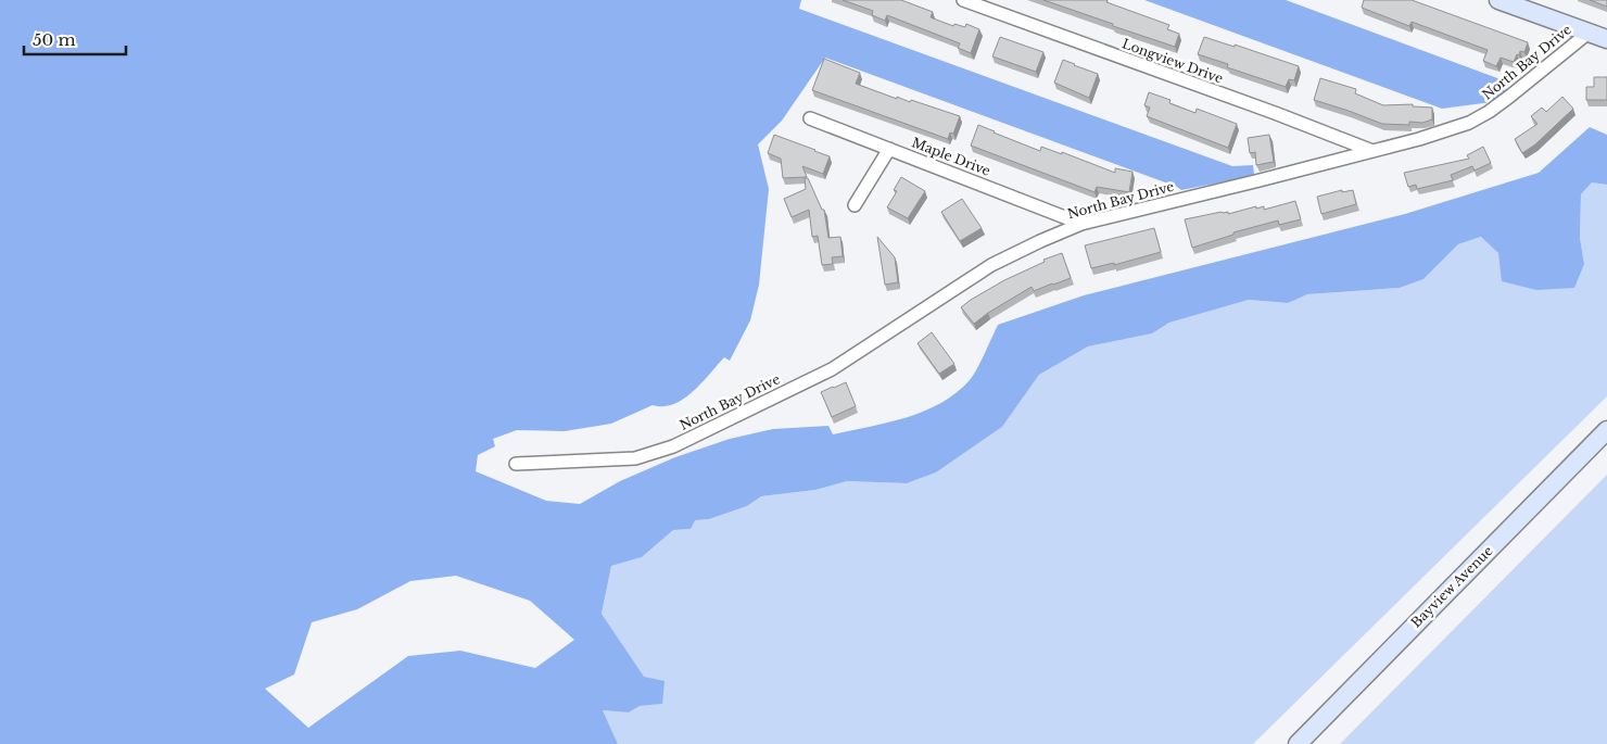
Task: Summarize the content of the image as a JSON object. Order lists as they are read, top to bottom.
{
  "streets": {
    "main road": ["Bayview Avenue"],
    "street": ["Longview Drive", "North Bay Drive", "Maple Drive"]
  },
  "crossings": [
    ["Longview Drive", "North Bay Drive"],
    ["North Bay Drive", "Maple Drive"]
  ],
  "scale_bar": "50 m"
}
